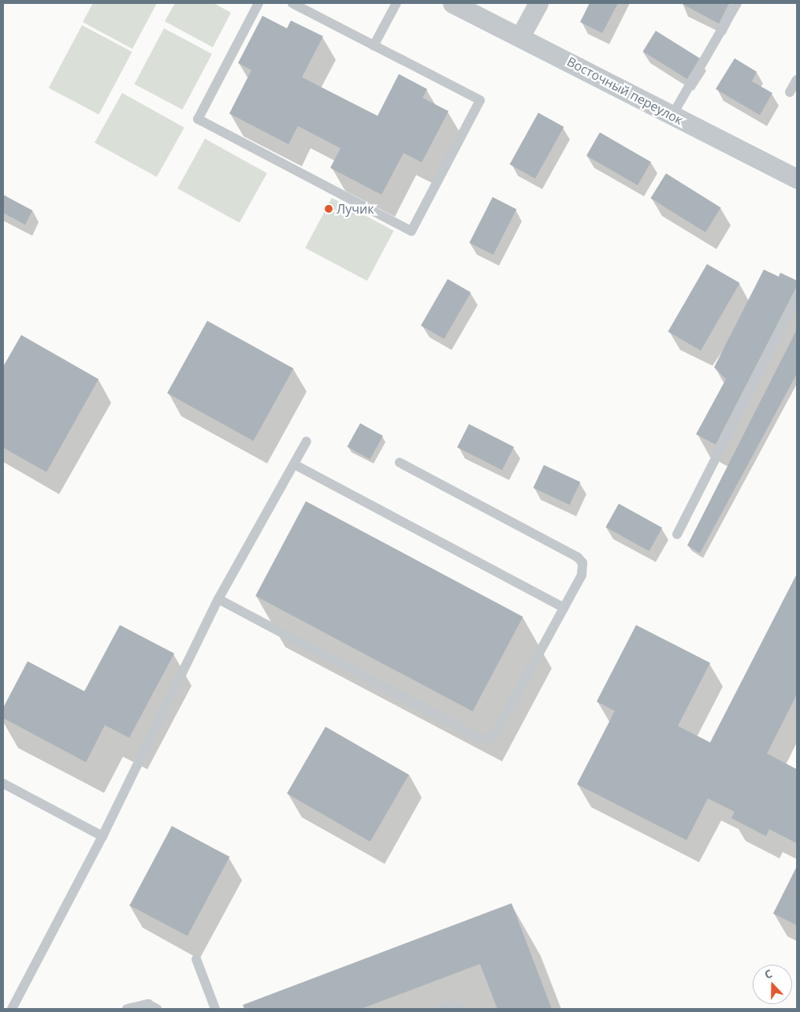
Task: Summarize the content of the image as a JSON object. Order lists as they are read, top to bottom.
{
  "streets": {
    "street": ["Восточный переулок"]
  },
  "places": ["Лучик"],
  "north": "top"
}
